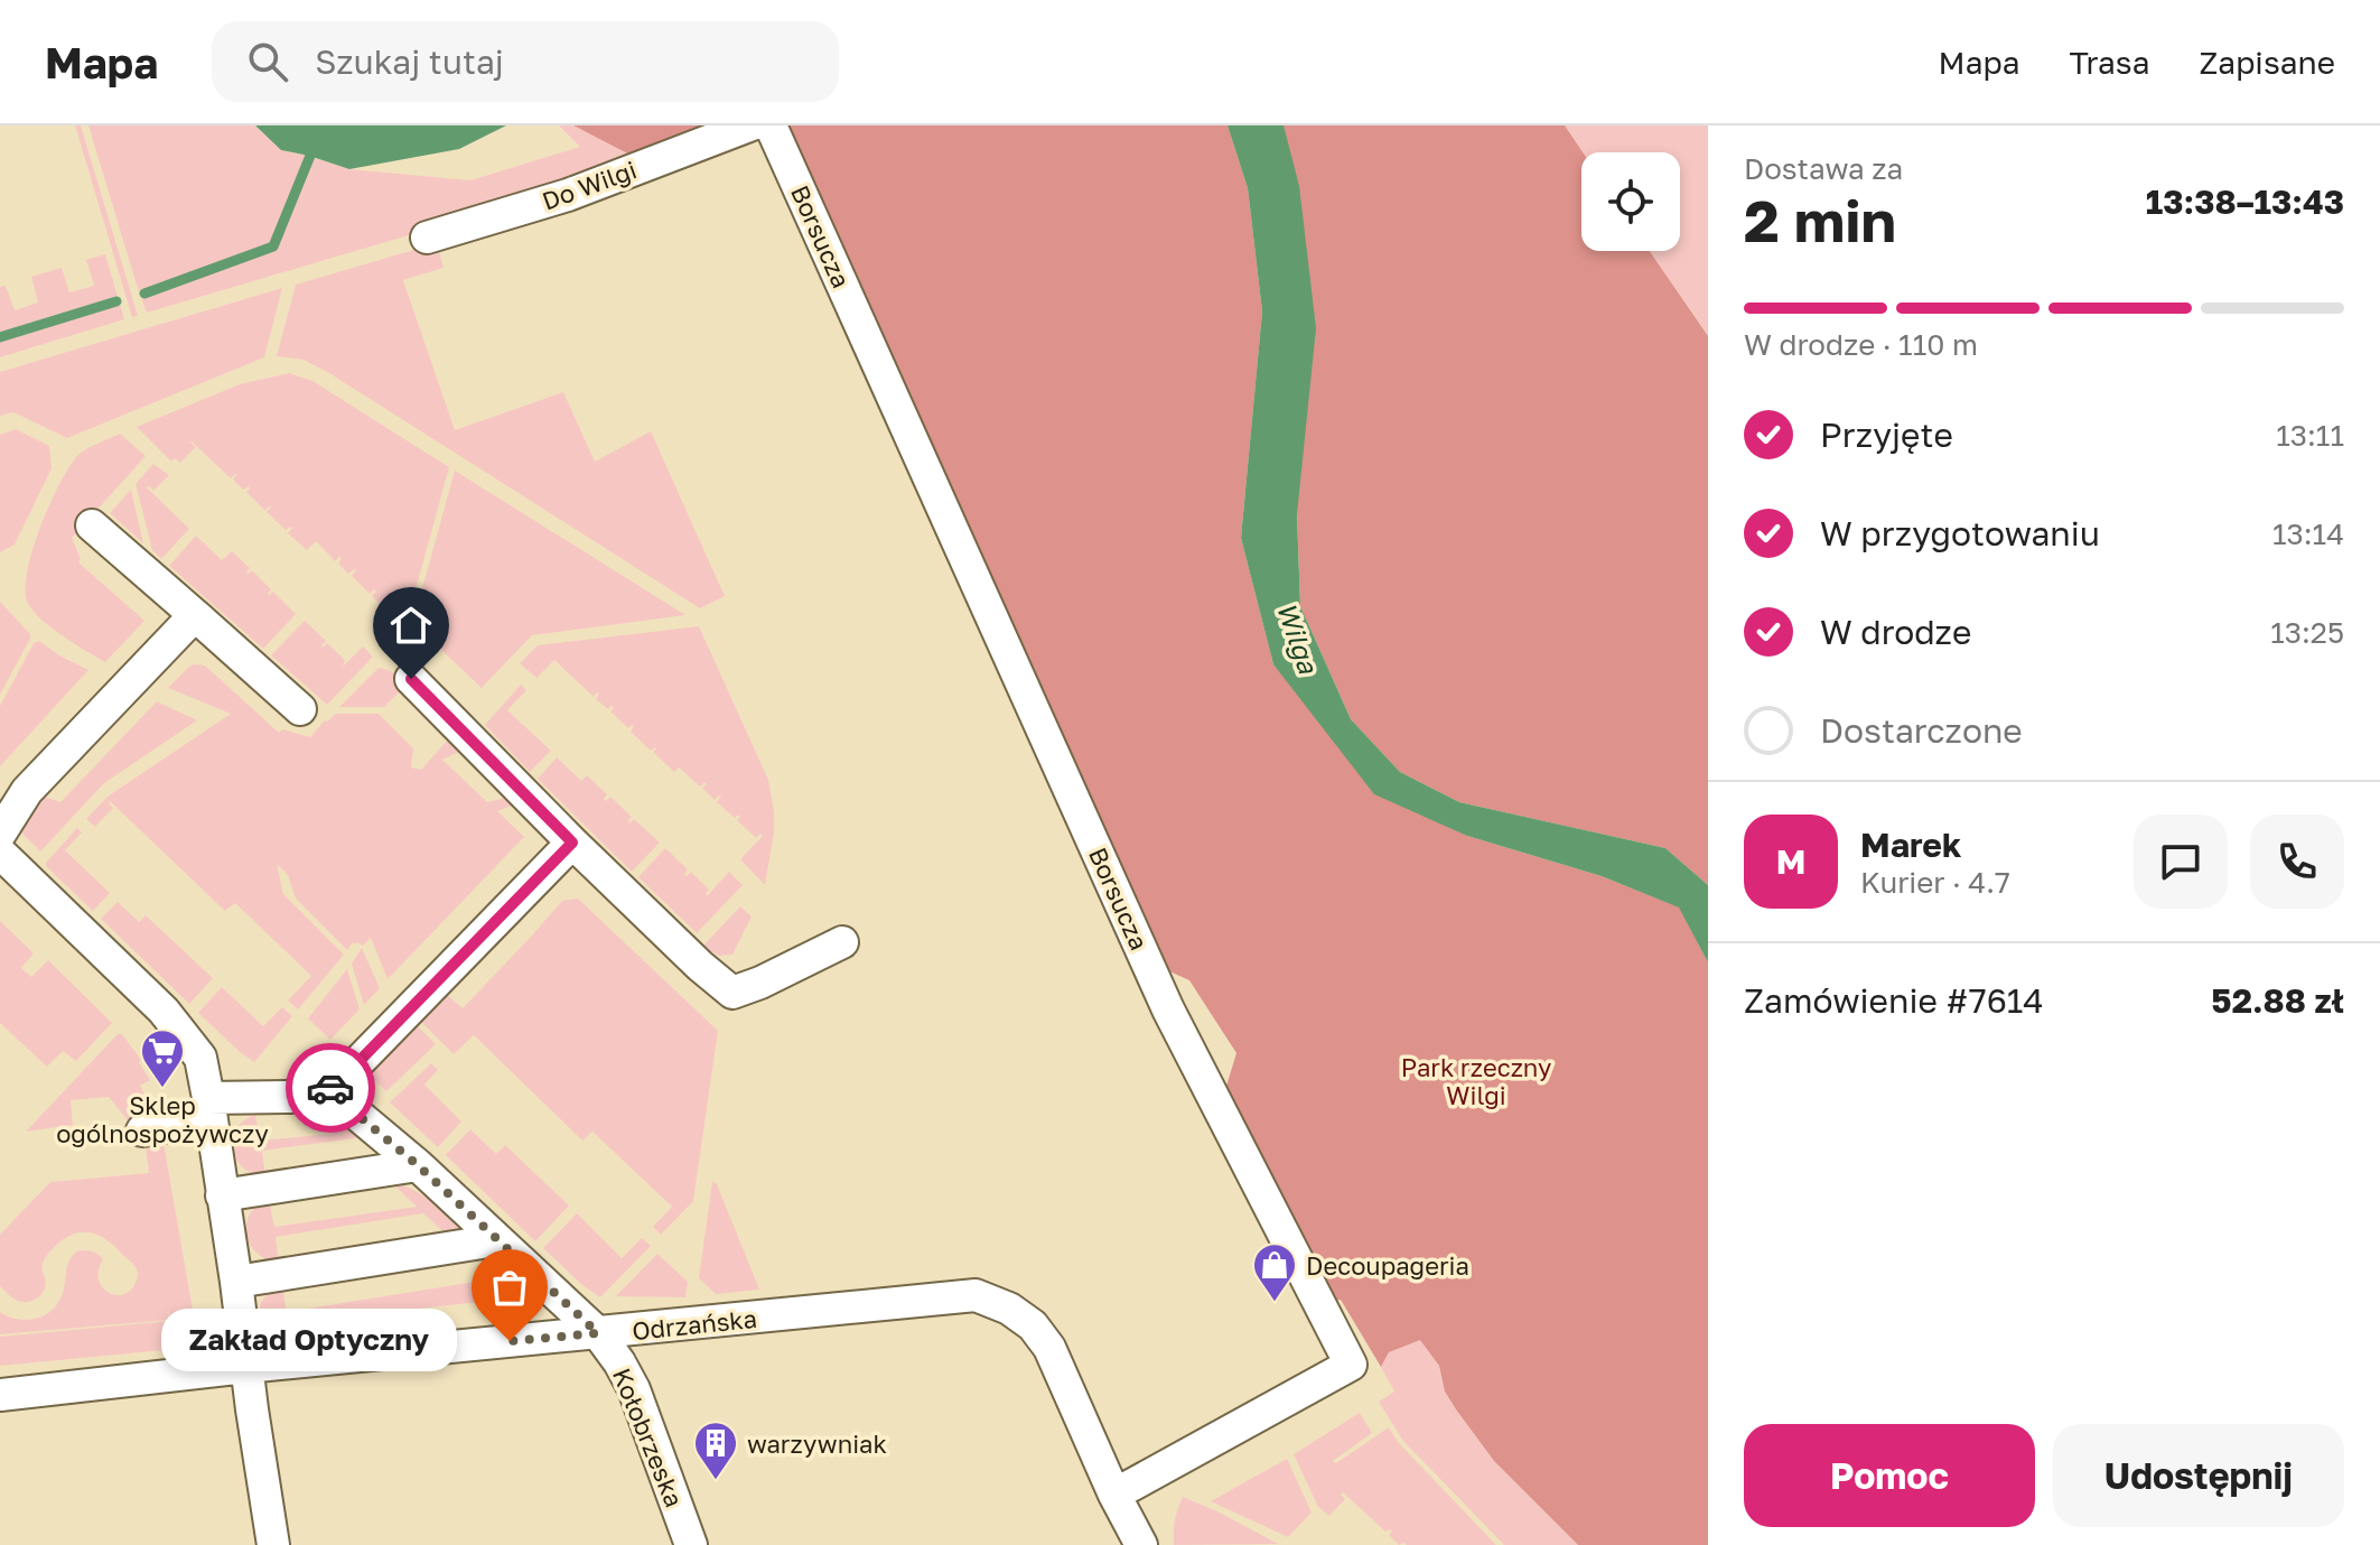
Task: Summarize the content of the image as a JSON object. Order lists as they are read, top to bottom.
{
  "streets": {
    "street": [
      "Do Wilgi",
      "Borsucza",
      "Odrzańska",
      "Kołobrzeska"
    ]
  },
  "crossings": [
    ["Borsucza", "Odrzańska"],
    ["Odrzańska", "Kołobrzeska"]
  ],
  "water": ["Wilga"],
  "parks": ["Park rzeczny Wilgi"],
  "places": {
    "supermarket": ["Sklep ogólnospożywczy"],
    "shop": ["Decoupageria"],
    "other": ["Zakład Optyczny"],
    "building": ["warzywniak"]
  },
  "page": {
    "header": "Mapa",
    "search": "Szukaj tutaj",
    "nav": ["Mapa", "Trasa", "Zapisane"],
    "heading": ["2 min", "Dostawa za", "13:38–13:43"],
    "panel": [
      "Marek",
      "Kurier · 4.7",
      "Zamówienie #7614",
      "52.88 zł"
    ],
    "bar": "W drodze · 110 m",
    "list": [
      ["Przyjęte", "13:11"],
      ["W przygotowaniu", "13:14"],
      ["W drodze", "13:25"],
      "Dostarczone"
    ],
    "round": "M",
    "bubble": "Zakład Optyczny",
    "buttons": ["Pomoc", "Udostępnij"]
  }
}
